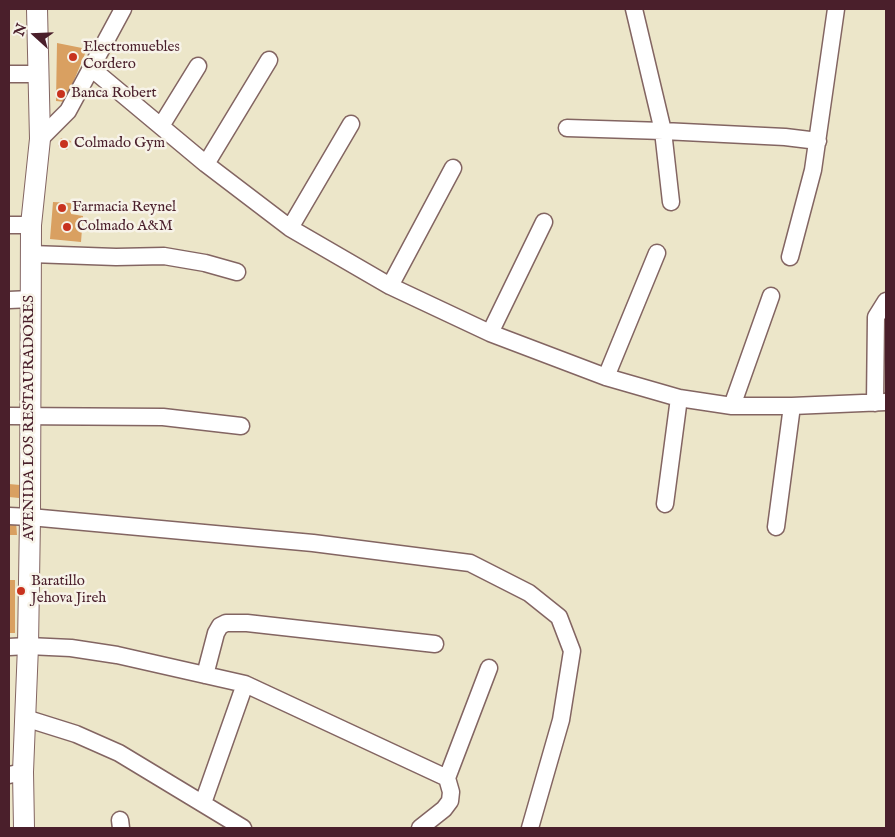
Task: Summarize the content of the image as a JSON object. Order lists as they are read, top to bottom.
{
  "streets": {
    "street": ["AVENIDA LOS RESTAURADORES"]
  },
  "places": [
    "Electromuebles Cordero",
    "Banca Robert",
    "Colmado Gym",
    "Farmacia Reynel",
    "Colmado A&M",
    "Baratillo Jehova Jireh"
  ],
  "north": "left"
}
